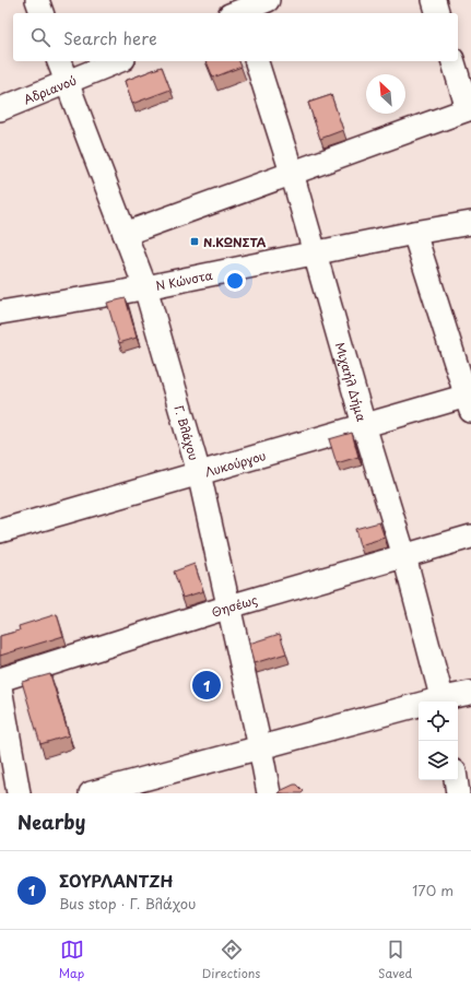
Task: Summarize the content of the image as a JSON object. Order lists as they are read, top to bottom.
{
  "streets": {
    "street": [
      "Αδριανού",
      "Ν Κώνστα",
      "Μιχαήλ Δήμα",
      "Γ. Βλάχου",
      "Λυκούργου",
      "Θησέως"
    ]
  },
  "crossings": [
    ["Αδριανού", "Γ. Βλάχου"],
    ["Ν Κώνστα", "Μιχαήλ Δήμα"],
    ["Ν Κώνστα", "Γ. Βλάχου"],
    ["Μιχαήλ Δήμα", "Λυκούργου"],
    ["Μιχαήλ Δήμα", "Θησέως"],
    ["Γ. Βλάχου", "Λυκούργου"],
    ["Γ. Βλάχου", "Θησέως"]
  ],
  "places": {
    "transit": ["Ν.ΚΩΝΣΤΑ"]
  },
  "north": "top left",
  "page": {
    "search": "Search here",
    "pins": "1",
    "heading": "Nearby",
    "list": [
      {
        "mark": "1",
        "name": "ΣΟΥΡΛΑΝΤΖΗ",
        "note": "Bus stop · Γ. Βλάχου",
        "value": "170 m"
      }
    ],
    "nav": ["Map", "Directions", "Saved"]
  }
}
